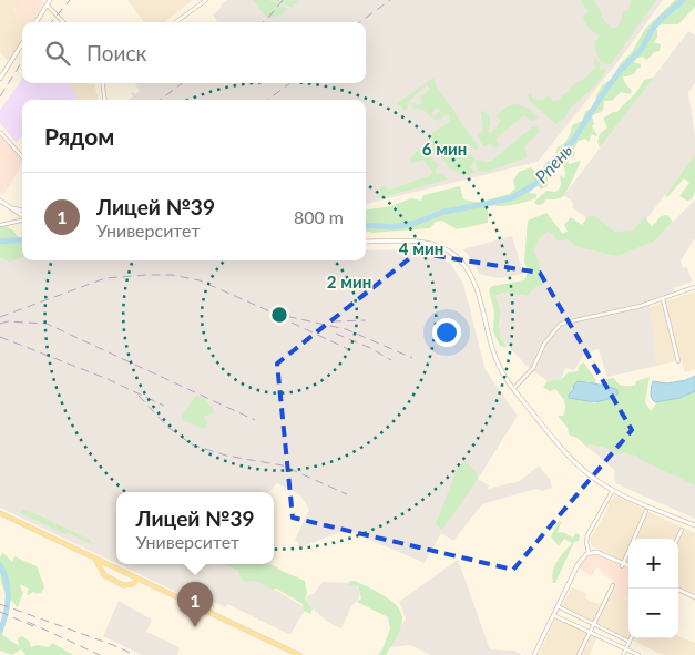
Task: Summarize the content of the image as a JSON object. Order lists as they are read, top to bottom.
{
  "water": ["Рпень"],
  "page": {
    "search": "Поиск",
    "heading": "Рядом",
    "list": [
      {
        "mark": "1",
        "name": "Лицей №39",
        "note": "Университет",
        "value": "800 m"
      }
    ],
    "popup": ["Лицей №39", "Университет"],
    "map_buttons": ["+", "−"],
    "pins": "1"
  },
  "rings": ["6 мин", "4 мин", "2 мин"]
}
